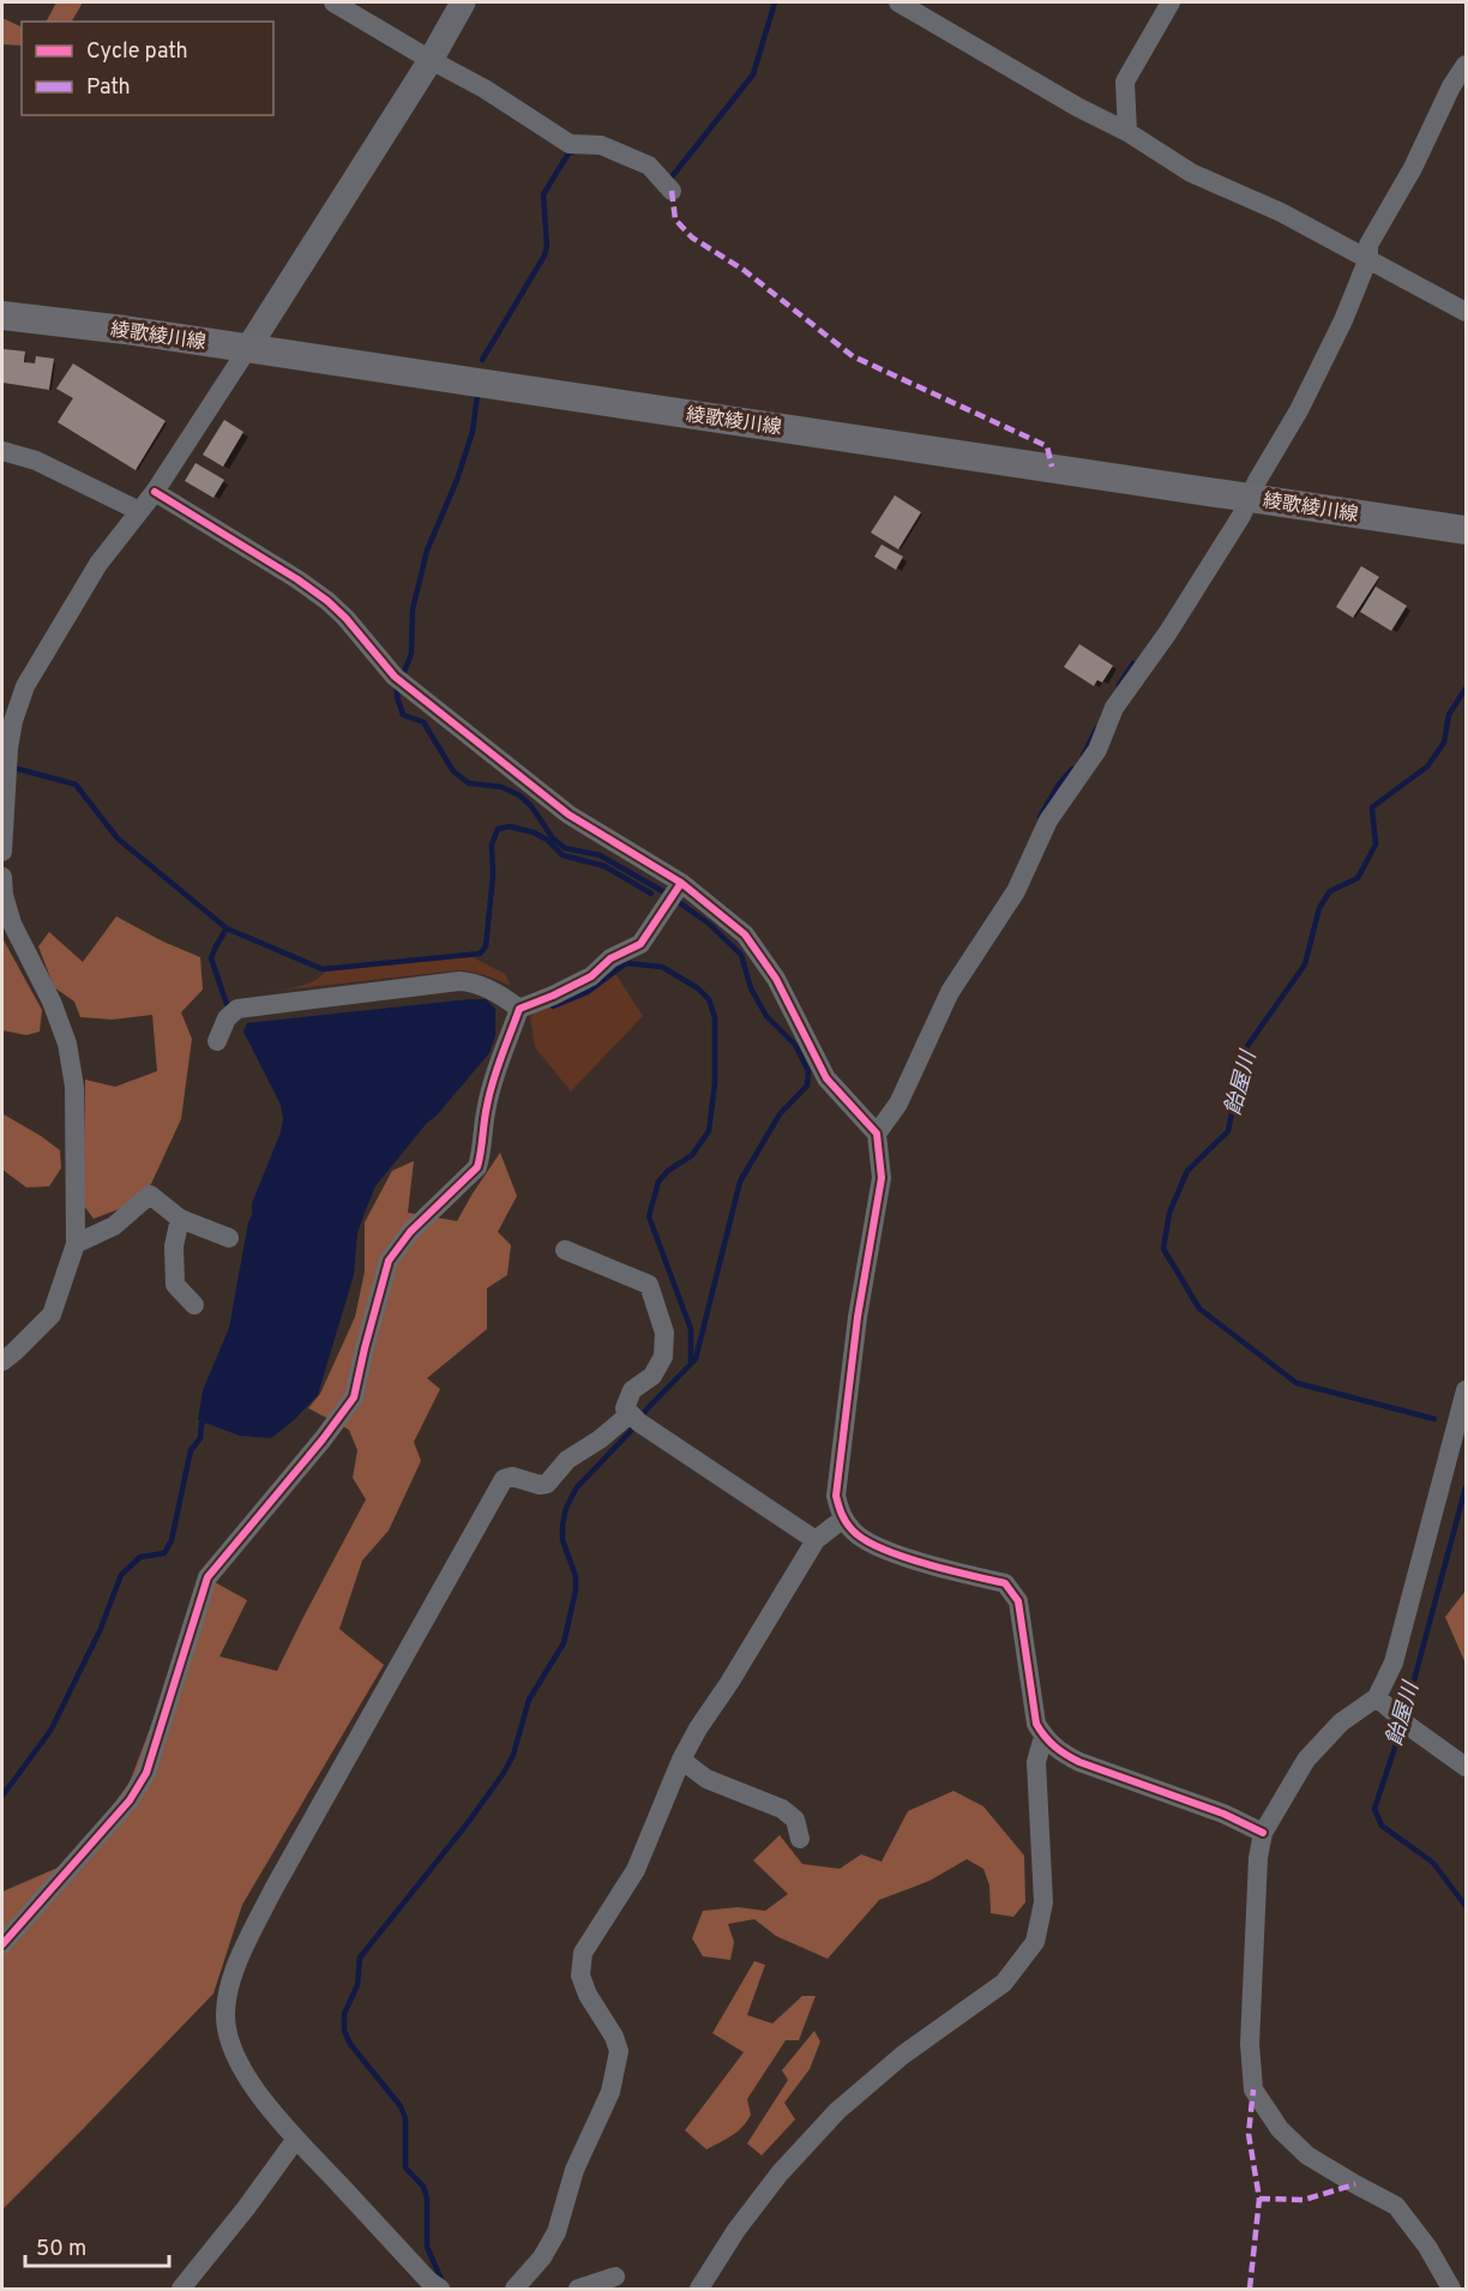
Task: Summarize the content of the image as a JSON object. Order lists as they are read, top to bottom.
{
  "streets": {
    "main road": ["綾歌綾川線"]
  },
  "water": ["飴屋川"],
  "legend": ["Cycle path", "Path"],
  "scale_bar": "50 m"
}
